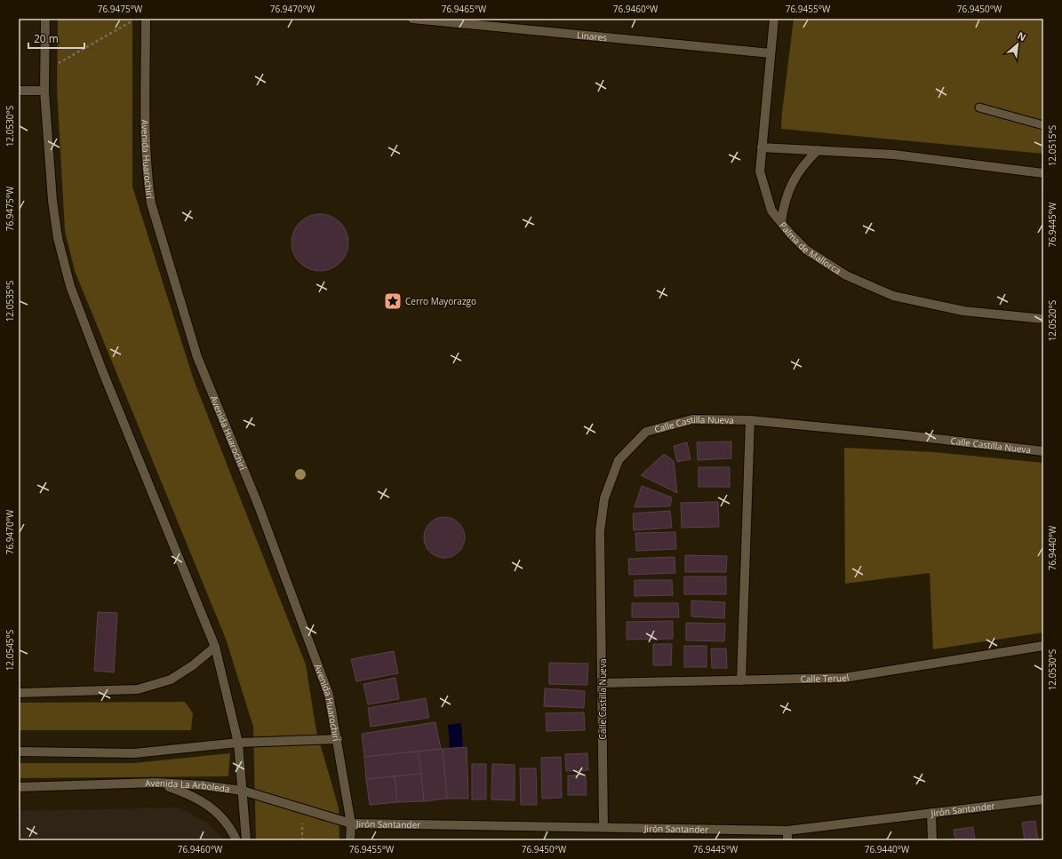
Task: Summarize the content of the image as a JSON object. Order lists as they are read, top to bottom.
{
  "streets": {
    "street": [
      "Linares",
      "Avenida Huarochirí",
      "Palma de Mallorca",
      "Calle Castilla Nueva",
      "Calle Teruel",
      "Avenida La Arboleda",
      "Jirón Santander"
    ]
  },
  "crossings": [
    ["Linares", "Palma de Mallorca"],
    ["Avenida Huarochirí", "Avenida La Arboleda"],
    ["Avenida Huarochirí", "Jirón Santander"],
    ["Calle Castilla Nueva", "Calle Teruel"],
    ["Calle Castilla Nueva", "Jirón Santander"],
    ["Avenida La Arboleda", "Jirón Santander"]
  ],
  "places": {
    "place": ["Cerro Mayorazgo"]
  },
  "scale_bar": "20 m",
  "north": "top right",
  "coordinates": [
    "76.9475°W",
    "76.9470°W",
    "76.9465°W",
    "76.9460°W",
    "76.9455°W",
    "76.9450°W",
    "12.0530°S",
    "12.0515°S",
    "76.9445°W",
    "12.0535°S",
    "12.0520°S",
    "76.9440°W",
    "12.0545°S"
  ]
}
